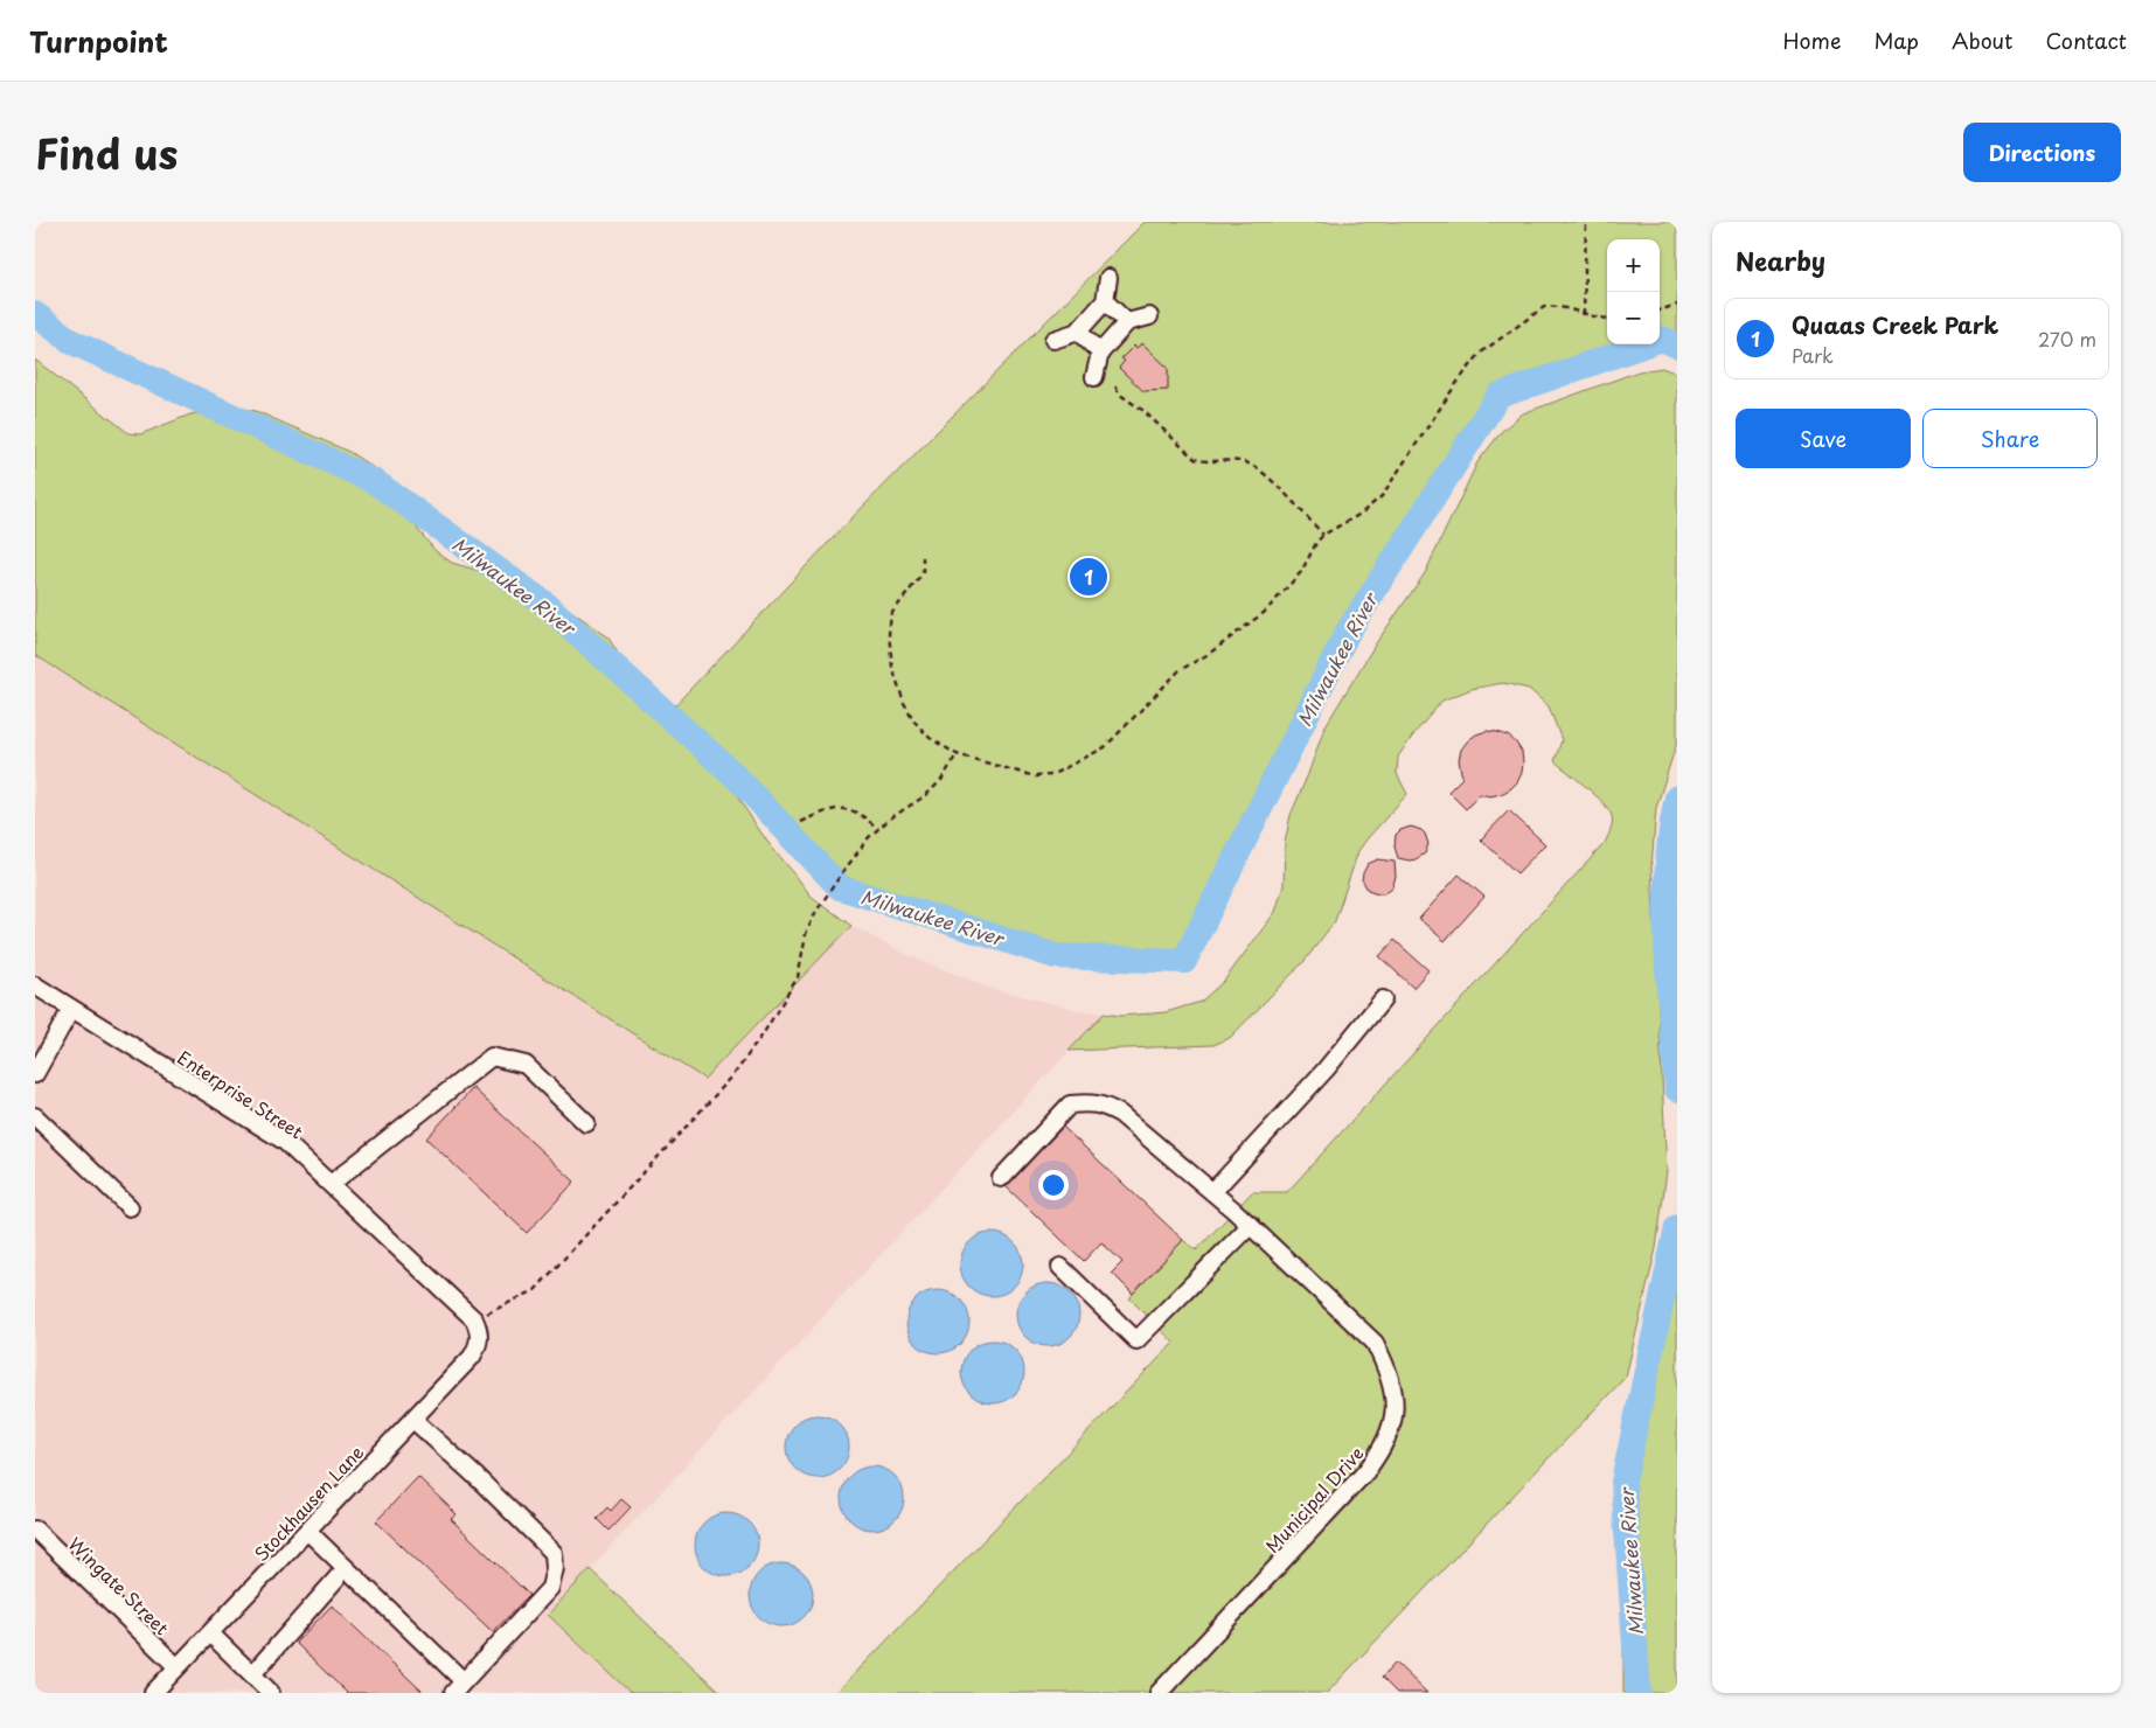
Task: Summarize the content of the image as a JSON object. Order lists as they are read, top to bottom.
{
  "streets": {
    "street": [
      "Enterprise Street",
      "Municipal Drive",
      "Stockhausen Lane",
      "Wingate Street"
    ]
  },
  "crossings": [
    ["Enterprise Street", "Stockhausen Lane"],
    ["Stockhausen Lane", "Wingate Street"]
  ],
  "water": ["Milwaukee River"],
  "page": {
    "header": "Turnpoint",
    "nav": [
      "Home",
      "Map",
      "About",
      "Contact"
    ],
    "title": "Find us",
    "buttons": [
      "Directions",
      ["Save", "Share"]
    ],
    "heading": "Nearby",
    "map_buttons": ["+", "−"],
    "list": [
      {
        "mark": "1",
        "name": "Quaas Creek Park",
        "note": "Park",
        "value": "270 m"
      }
    ],
    "pins": "1"
  }
}
